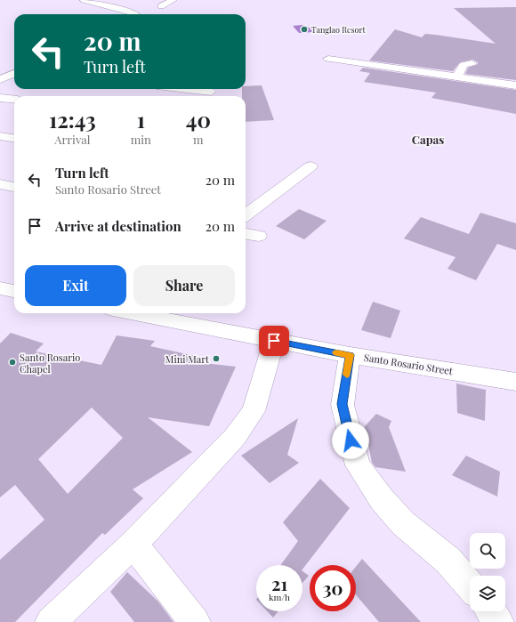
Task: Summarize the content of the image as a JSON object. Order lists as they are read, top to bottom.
{
  "streets": {
    "street": ["Santo Rosario Street"]
  },
  "districts": ["Capas"],
  "places": ["Tanglao Resort", "Mini Mart", "Santo Rosario Chapel"],
  "page": {
    "turn": ["20 m", "Turn left"],
    "eta": [
      "12:43",
      "Arrival",
      "1",
      "min",
      "40",
      "m"
    ],
    "list": [
      {
        "name": "Turn left",
        "note": "Santo Rosario Street",
        "value": "20 m"
      },
      {
        "name": "Arrive at destination",
        "value": "20 m"
      }
    ],
    "buttons": ["Exit", "Share"],
    "speed": "21 km/h",
    "limit": "30"
  }
}
